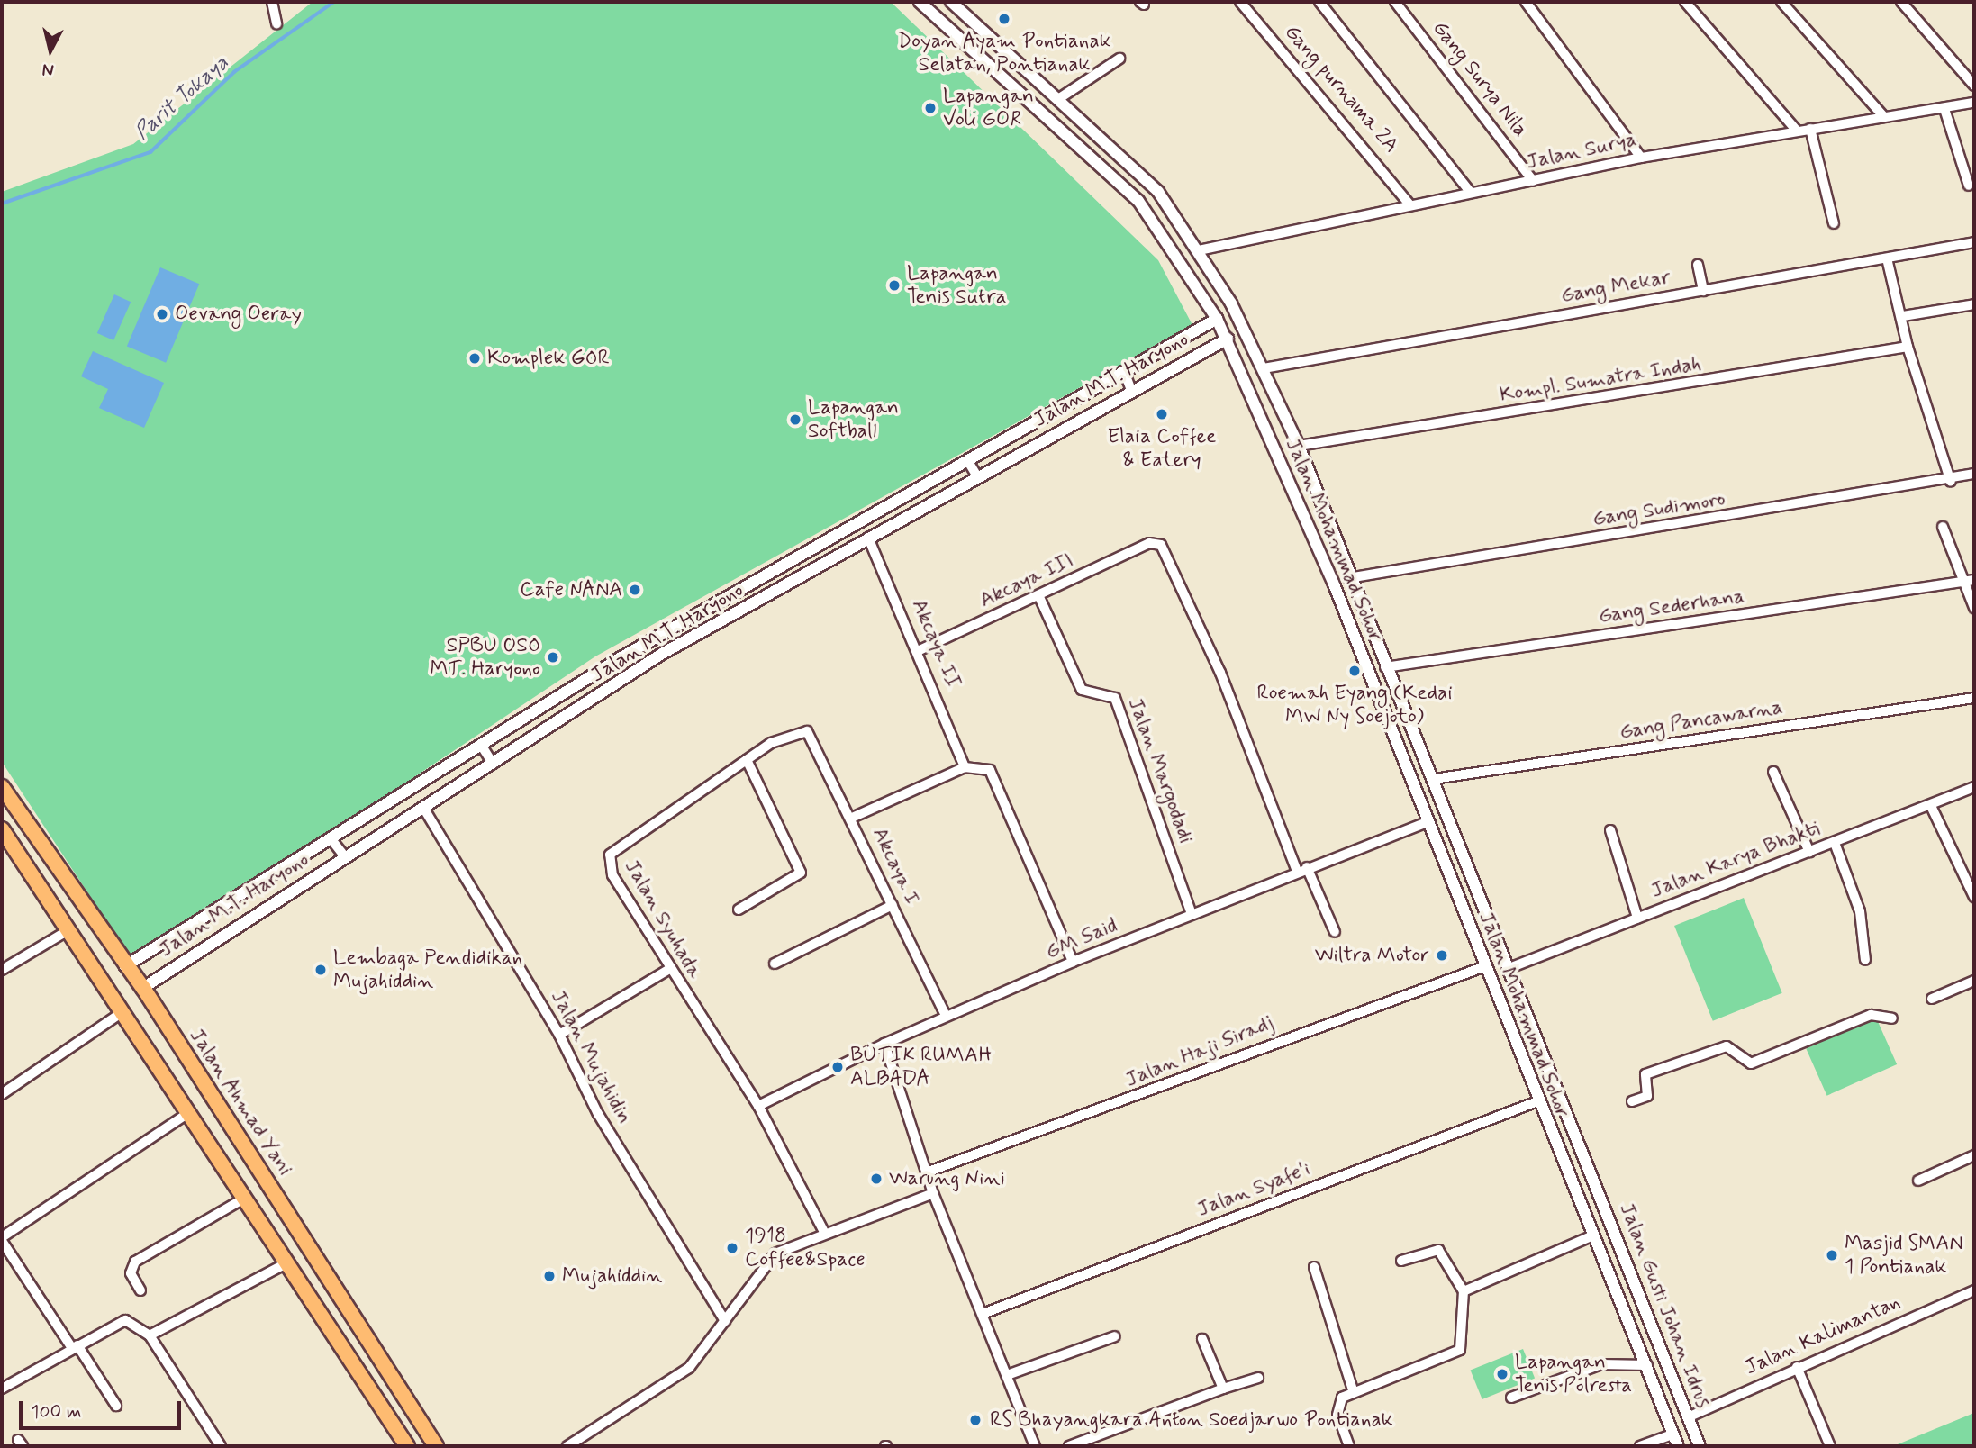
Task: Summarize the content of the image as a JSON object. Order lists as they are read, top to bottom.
{
  "streets": {
    "main road": ["Jalan Ahmad Yani"],
    "street": [
      "Gang Surya Nila",
      "Gang purnama 2A",
      "Jalan Surya",
      "Gang Mekar",
      "Jalan M.T. Haryono",
      "Kompl. Sumatra Indah",
      "Gang Sudimoro",
      "Jalan Mohammad Sohor",
      "Akcaya III",
      "Gang Sederhana",
      "Akcaya II",
      "Gang Pancawarna",
      "Jalan Margodadi",
      "Jalan Karya Bhakti",
      "Akcaya I",
      "Jalan Syuhada",
      "GM Said",
      "Jalan Haji Siradj",
      "Jalan Mujahidin",
      "Jalan Syafe'i",
      "Jalan Gusti Johan Idrus",
      "Jalan Kalimantan"
    ]
  },
  "crossings": [
    ["Gang Surya Nila", "Jalan Surya"],
    ["Gang purnama 2A", "Jalan Surya"],
    ["Jalan Surya", "Jalan Mohammad Sohor"],
    ["Gang Mekar", "Jalan Mohammad Sohor"],
    ["Jalan M.T. Haryono", "Jalan Mohammad Sohor"],
    ["Jalan M.T. Haryono", "Akcaya II"],
    ["Jalan M.T. Haryono", "Jalan Mujahidin"],
    ["Jalan M.T. Haryono", "Jalan Ahmad Yani"],
    ["Kompl. Sumatra Indah", "Jalan Mohammad Sohor"],
    ["Gang Sudimoro", "Jalan Mohammad Sohor"],
    ["Jalan Mohammad Sohor", "Gang Sederhana"],
    ["Jalan Mohammad Sohor", "Gang Pancawarna"],
    ["Jalan Mohammad Sohor", "Jalan Karya Bhakti"],
    ["Jalan Mohammad Sohor", "GM Said"],
    ["Jalan Mohammad Sohor", "Jalan Haji Siradj"],
    ["Jalan Mohammad Sohor", "Jalan Syafe'i"],
    ["Jalan Mohammad Sohor", "Jalan Gusti Johan Idrus"],
    ["Akcaya III", "Akcaya II"],
    ["Akcaya III", "Jalan Margodadi"],
    ["Akcaya III", "GM Said"],
    ["Jalan Margodadi", "GM Said"],
    ["Akcaya I", "Jalan Syuhada"],
    ["Akcaya I", "GM Said"],
    ["Jalan Syuhada", "GM Said"],
    ["Jalan Gusti Johan Idrus", "Jalan Kalimantan"]
  ],
  "water": ["Parit Tokaya"],
  "places": [
    "Doyan Ayam Pontianak Selatan, Pontianak",
    "Lapangan Voli GOR",
    "Lapangan Tenis Sutra",
    "Oevang Oeray",
    "Komplek GOR",
    "Elaia Coffee & Eatery",
    "Lapangan Softball",
    "Cafe NANA",
    "SPBU OSO MT. Haryono",
    "Roemah Eyang (Kedai MW Ny Soejoto)",
    "Wiltra Motor",
    "Lembaga Pendidikan Mujahiddin",
    "BUTIK RUMAH ALBADA",
    "Warung Nini",
    "1918 Coffee&Space",
    "Masjid SMAN 1 Pontianak",
    "Mujahiddin",
    "Lapangan Tenis Polresta",
    "RS Bhayangkara Anton Soedjarwo Pontianak"
  ],
  "scale_bar": "100 m",
  "north": "bottom"
}
